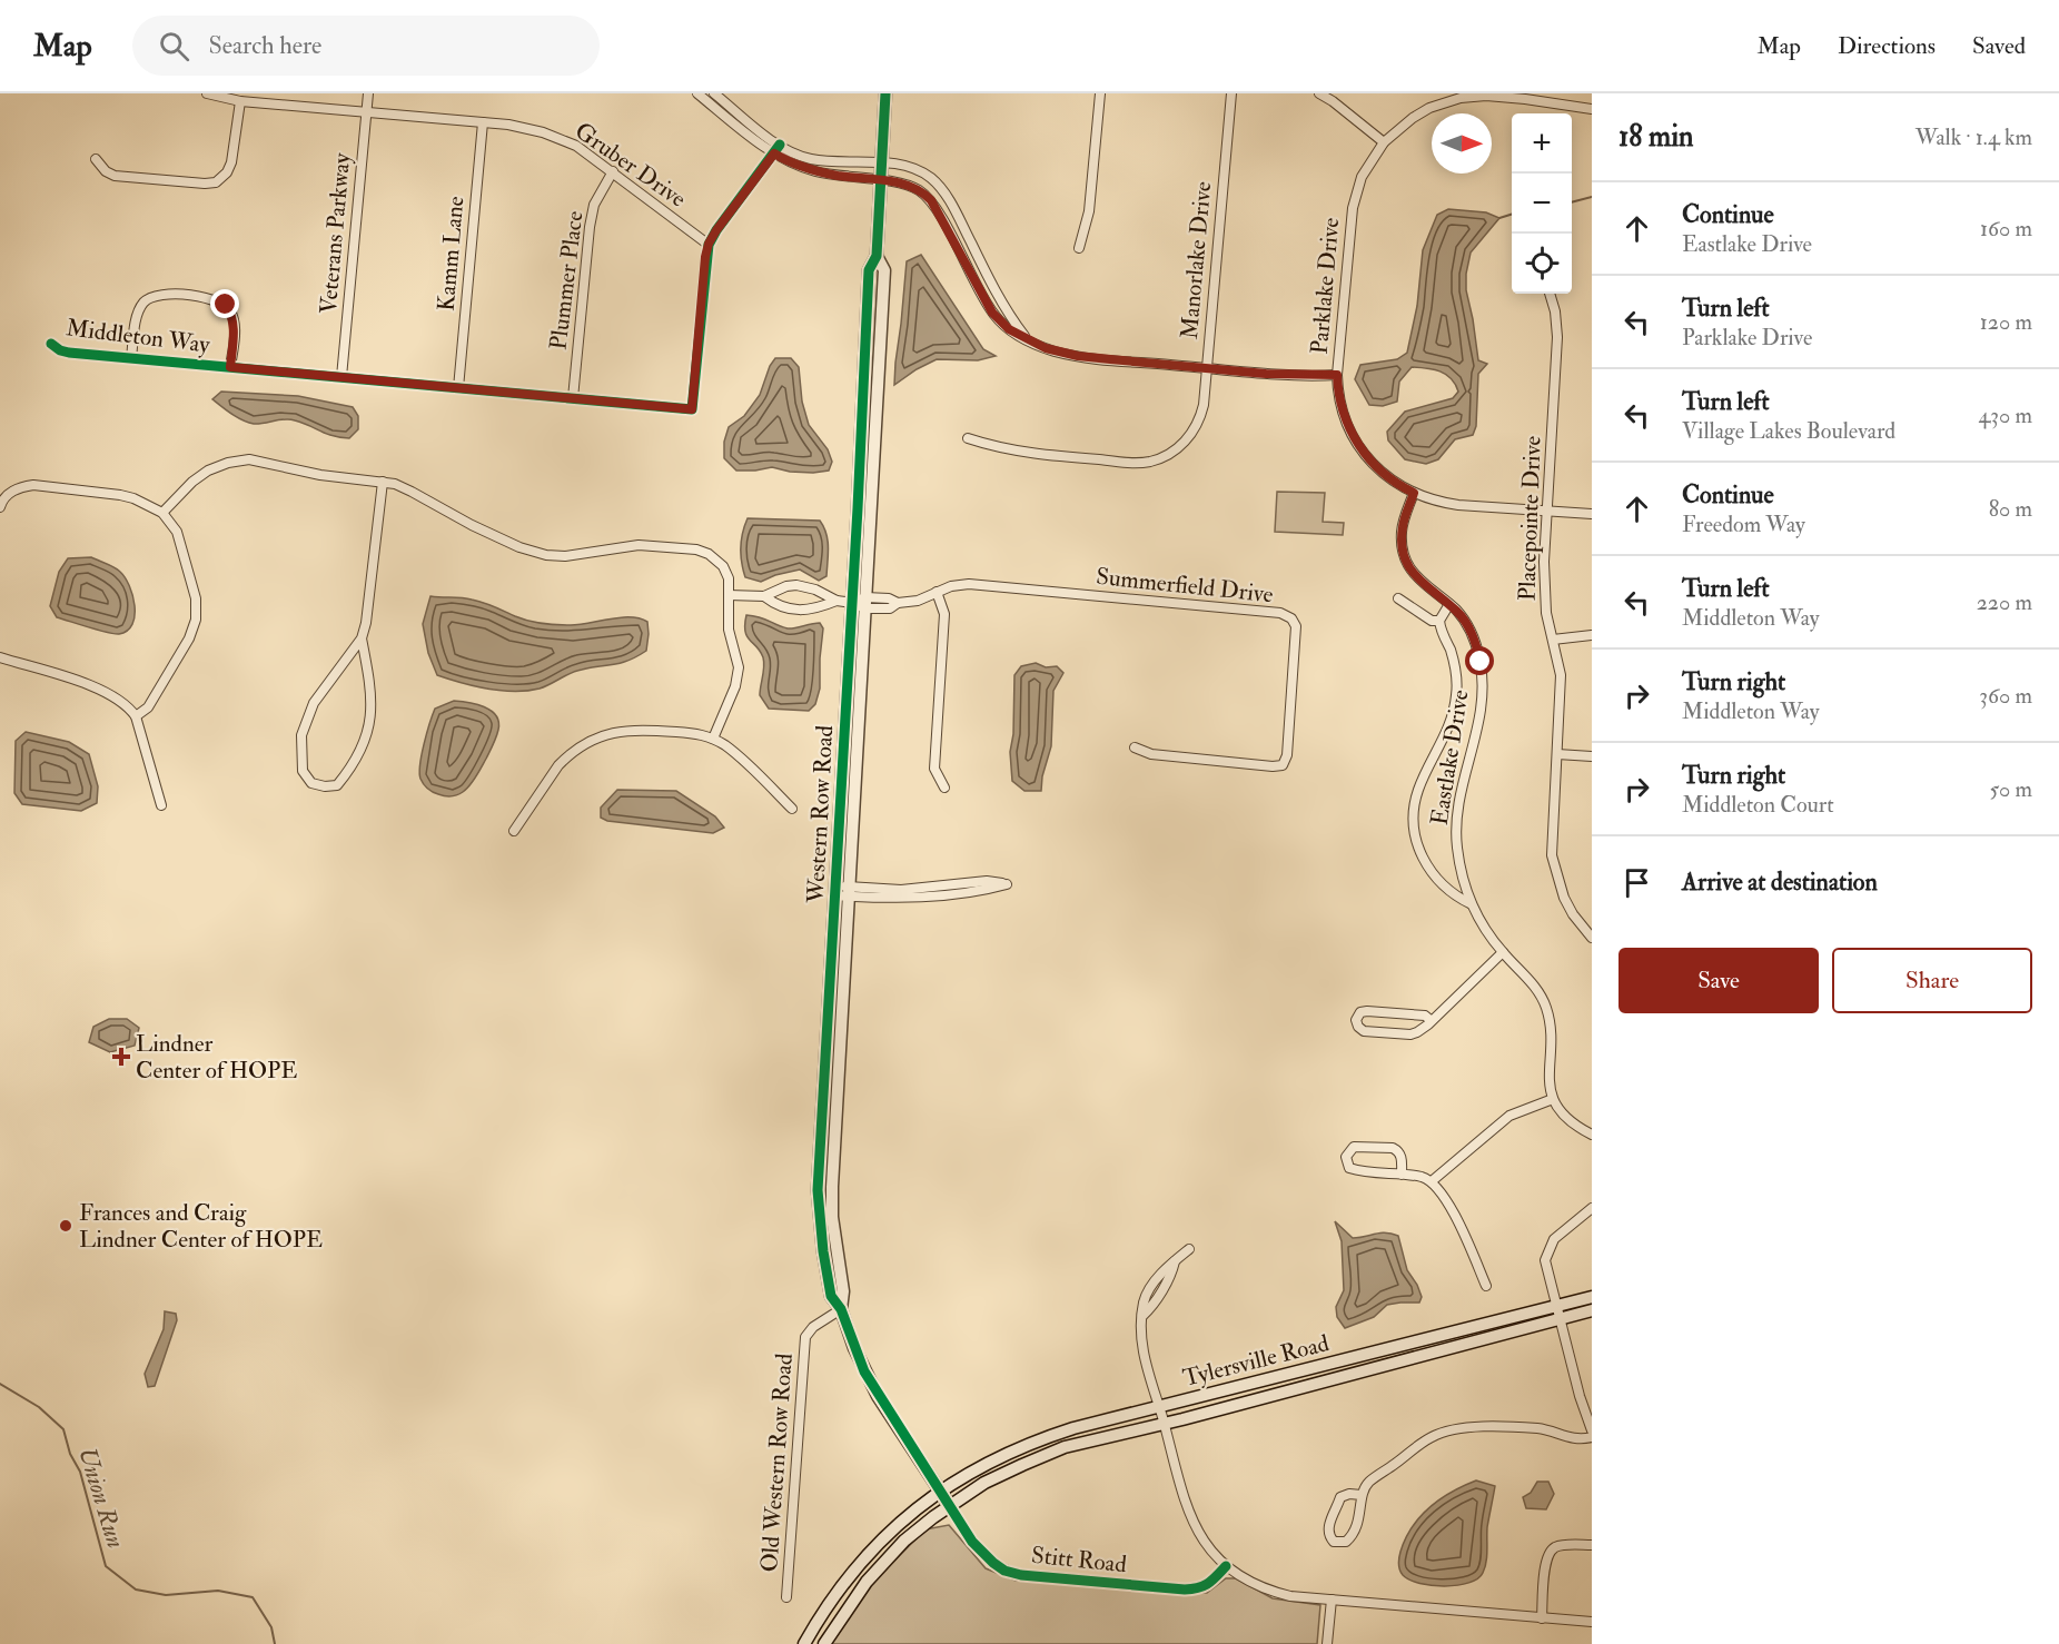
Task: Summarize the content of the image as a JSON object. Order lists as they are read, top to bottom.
{
  "streets": {
    "street": [
      "Gruber Drive",
      "Veterans Parkway",
      "Kamm Lane",
      "Manorlake Drive",
      "Plummer Place",
      "Parklake Drive",
      "Middleton Way",
      "Placepointe Drive",
      "Summerfield Drive",
      "Eastlake Drive",
      "Western Row Road",
      "Tylersville Road",
      "Old Western Row Road",
      "Stitt Road"
    ]
  },
  "crossings": [
    ["Gruber Drive", "Veterans Parkway"],
    ["Gruber Drive", "Kamm Lane"],
    ["Gruber Drive", "Plummer Place"],
    ["Gruber Drive", "Middleton Way"],
    ["Veterans Parkway", "Middleton Way"],
    ["Kamm Lane", "Middleton Way"],
    ["Plummer Place", "Middleton Way"],
    ["Parklake Drive", "Placepointe Drive"],
    ["Parklake Drive", "Eastlake Drive"],
    ["Summerfield Drive", "Western Row Road"],
    ["Western Row Road", "Tylersville Road"],
    ["Western Row Road", "Old Western Row Road"],
    ["Western Row Road", "Stitt Road"],
    ["Tylersville Road", "Stitt Road"]
  ],
  "water": ["Union Run"],
  "places": {
    "health": ["Lindner Center of HOPE"],
    "other": ["Frances and Craig Lindner Center of HOPE"]
  },
  "north": "right",
  "page": {
    "header": "Map",
    "search": "Search here",
    "nav": ["Map", "Directions", "Saved"],
    "heading": ["18 min", "Walk · 1.4 km"],
    "map_buttons": ["+", "−"],
    "list": [
      ["Continue", "Eastlake Drive", "160 m"],
      ["Turn left", "Parklake Drive", "120 m"],
      ["Turn left", "Village Lakes Boulevard", "430 m"],
      ["Continue", "Freedom Way", "80 m"],
      ["Turn left", "Middleton Way", "220 m"],
      ["Turn right", "Middleton Way", "360 m"],
      ["Turn right", "Middleton Court", "50 m"],
      "Arrive at destination"
    ],
    "buttons": ["Save", "Share"]
  }
}
